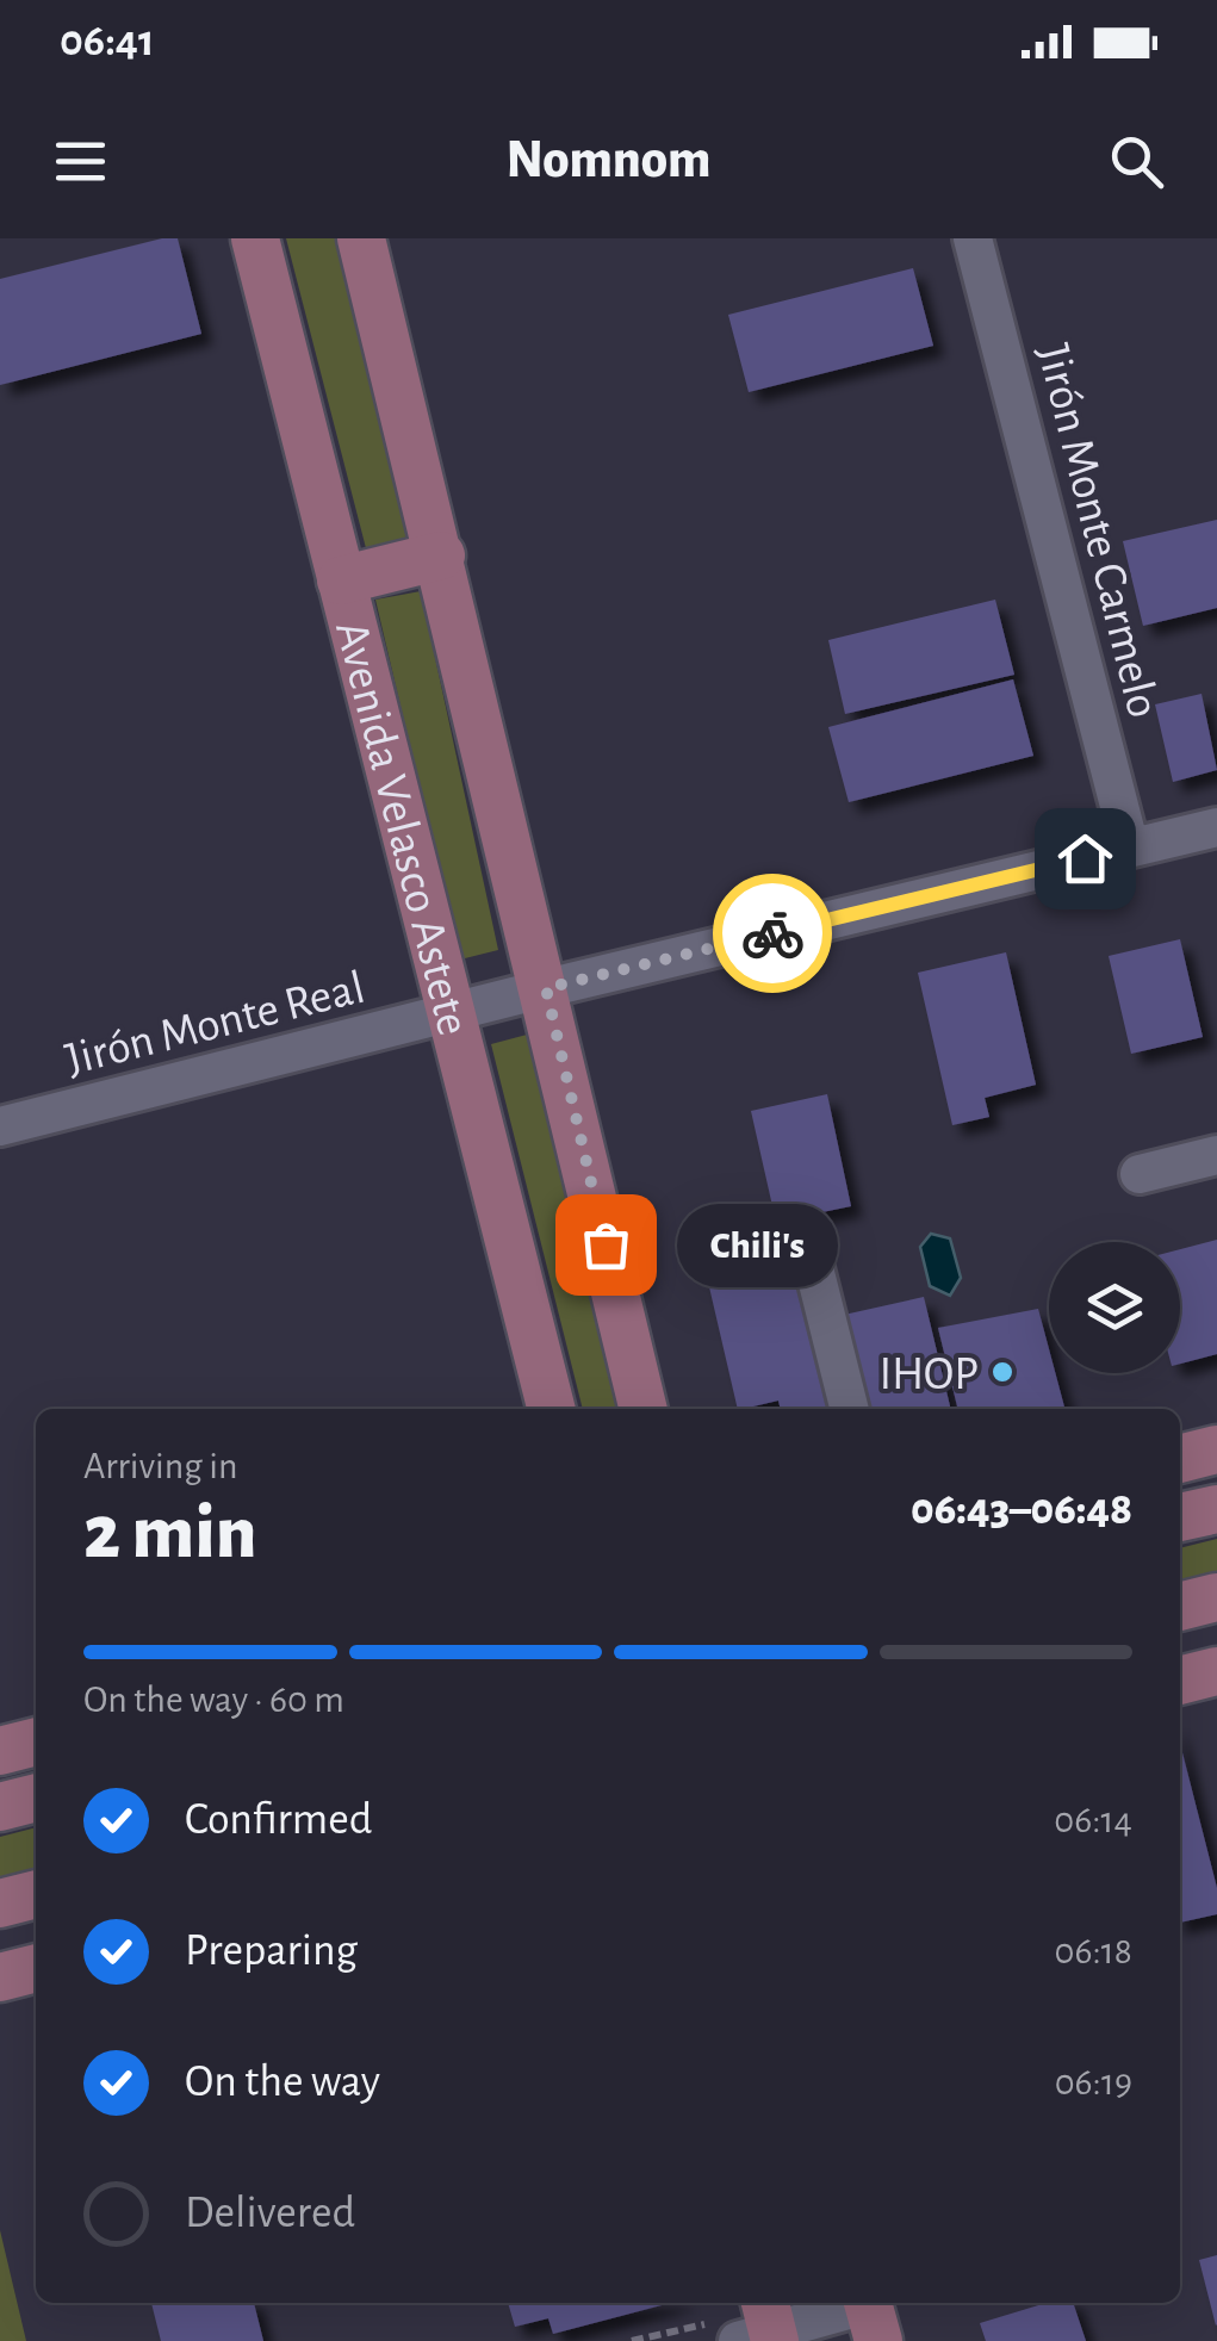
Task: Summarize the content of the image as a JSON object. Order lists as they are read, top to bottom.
{
  "streets": {
    "main road": ["Avenida Velasco Astete"],
    "street": ["Jirón Monte Carmelo", "Jirón Monte Real"]
  },
  "crossings": [
    ["Jirón Monte Carmelo", "Jirón Monte Real"],
    ["Avenida Velasco Astete", "Jirón Monte Real"]
  ],
  "places": ["Chili's", "IHOP"],
  "page": {
    "status": "06:41",
    "header": "Nomnom",
    "bubble": "Chili's",
    "heading": ["2 min", "Arriving in", "06:43–06:48"],
    "bar": "On the way · 60 m",
    "list": [
      ["Confirmed", "06:14"],
      ["Preparing", "06:18"],
      ["On the way", "06:19"],
      "Delivered"
    ]
  }
}
